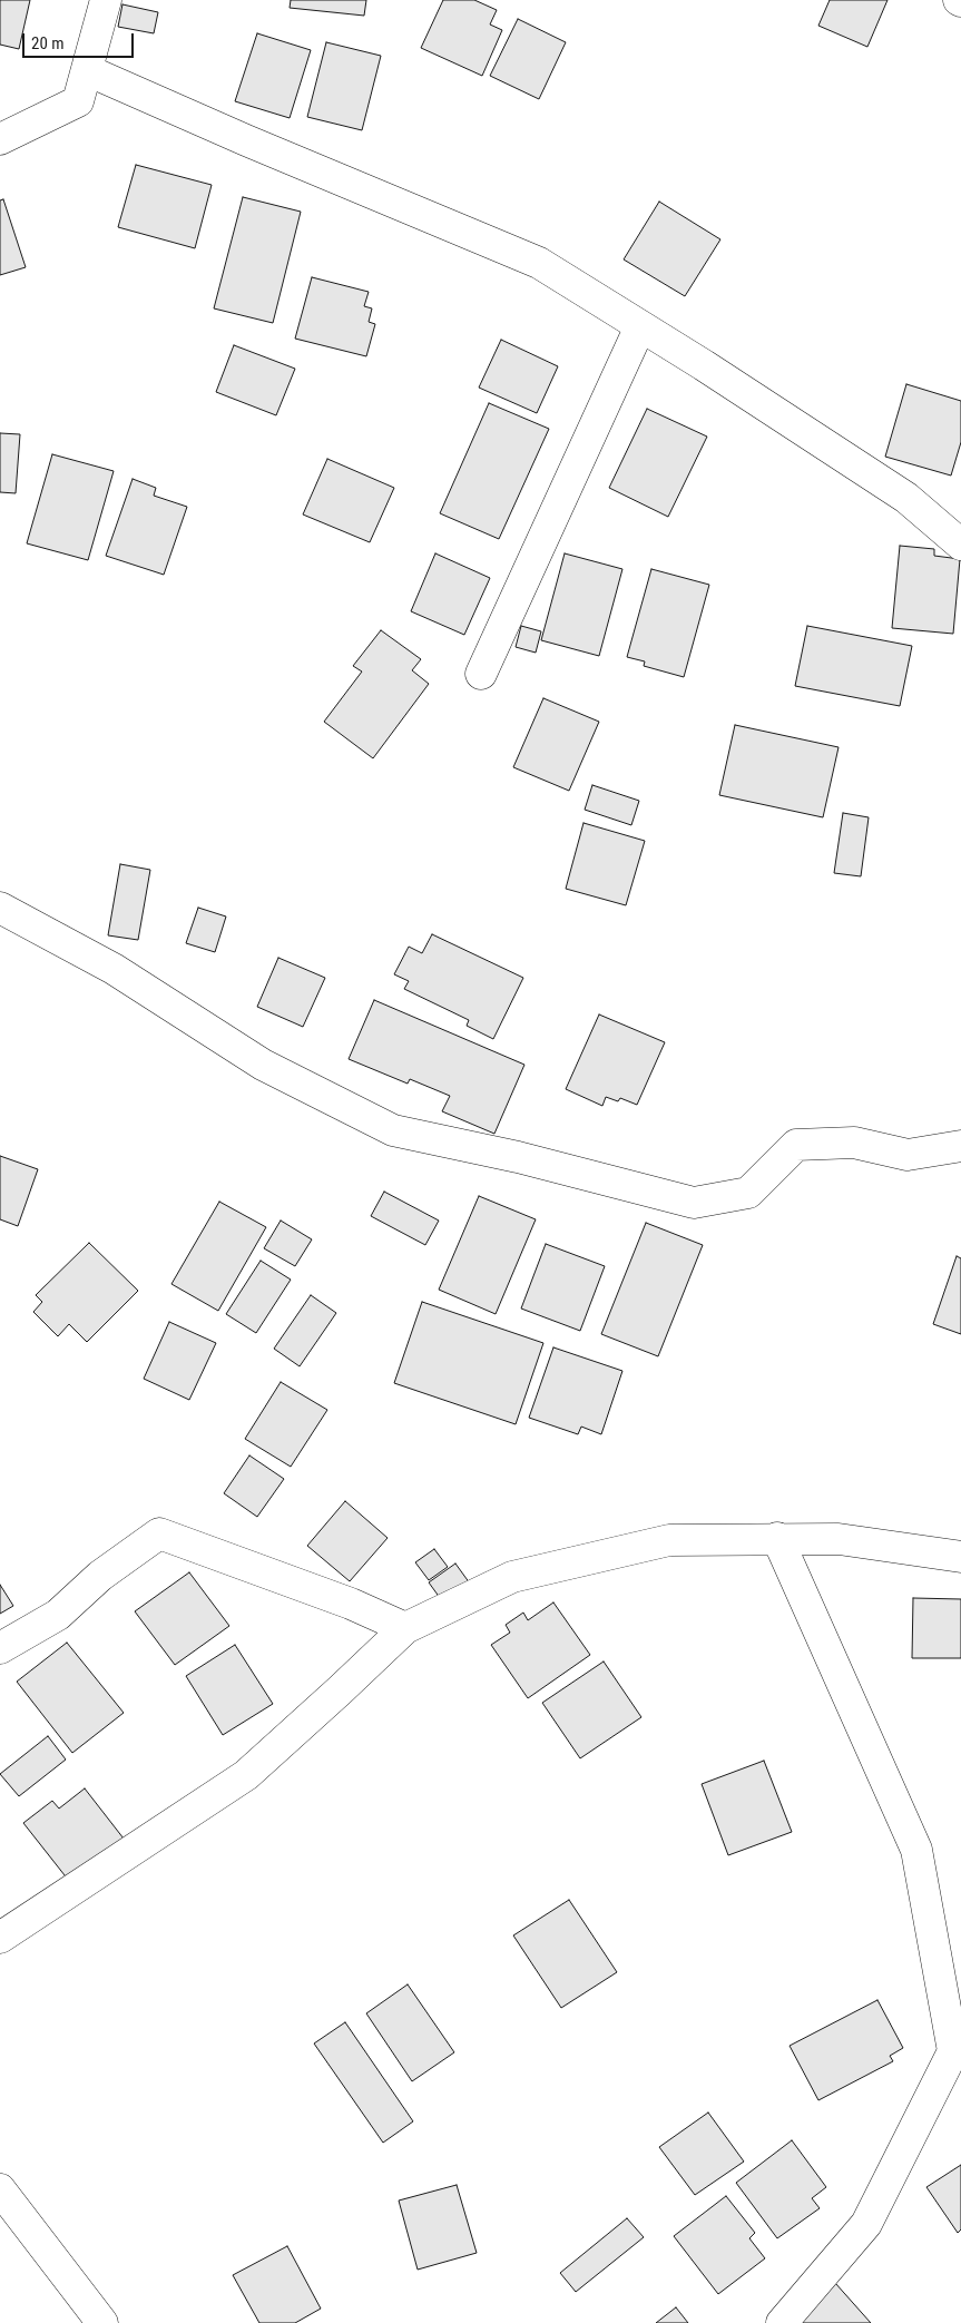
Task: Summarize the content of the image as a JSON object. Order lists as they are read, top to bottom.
{
  "scale_bar": "20 m"
}
